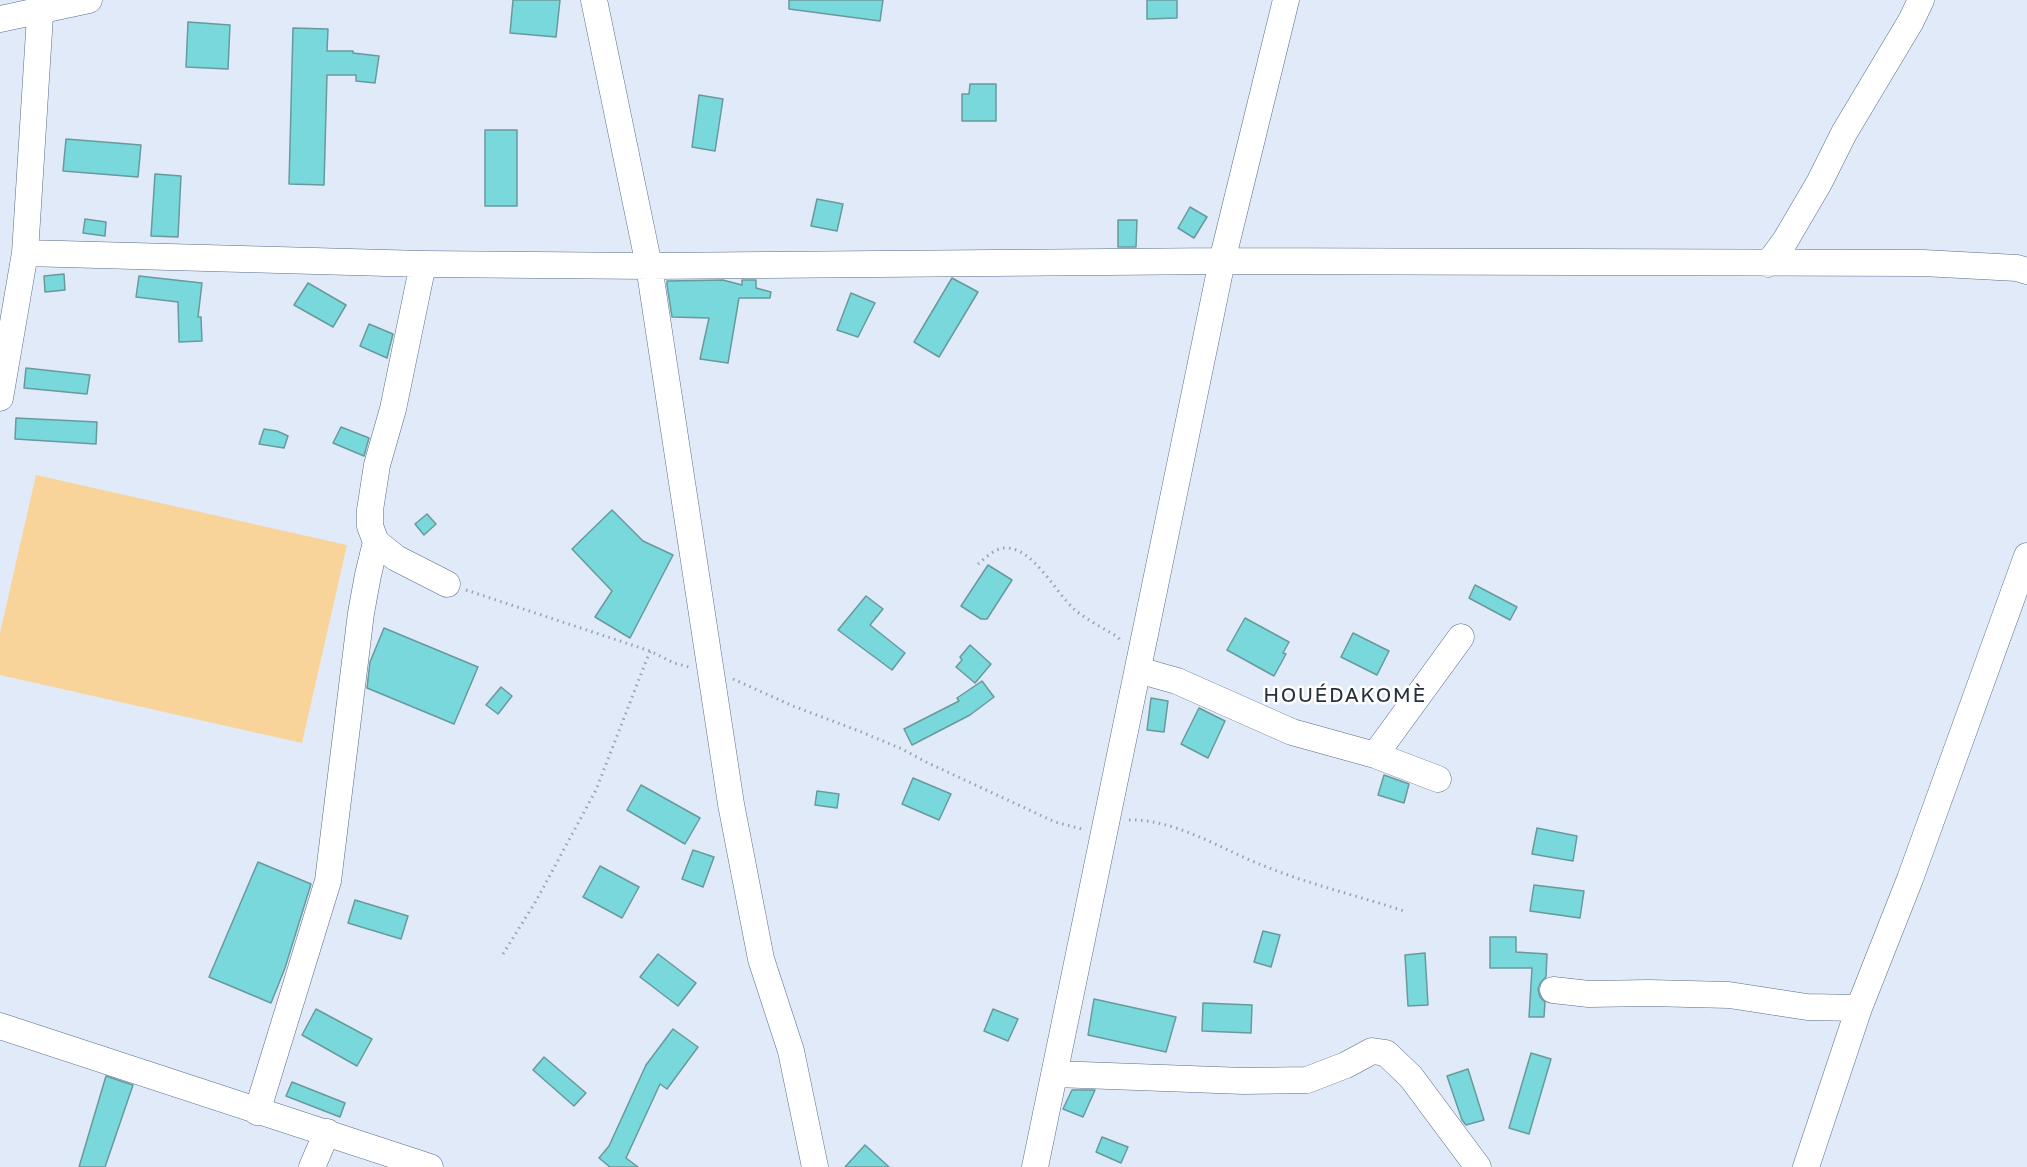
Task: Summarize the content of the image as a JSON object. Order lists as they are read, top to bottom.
{
  "districts": ["HOUÉDAKOMÈ"]
}
